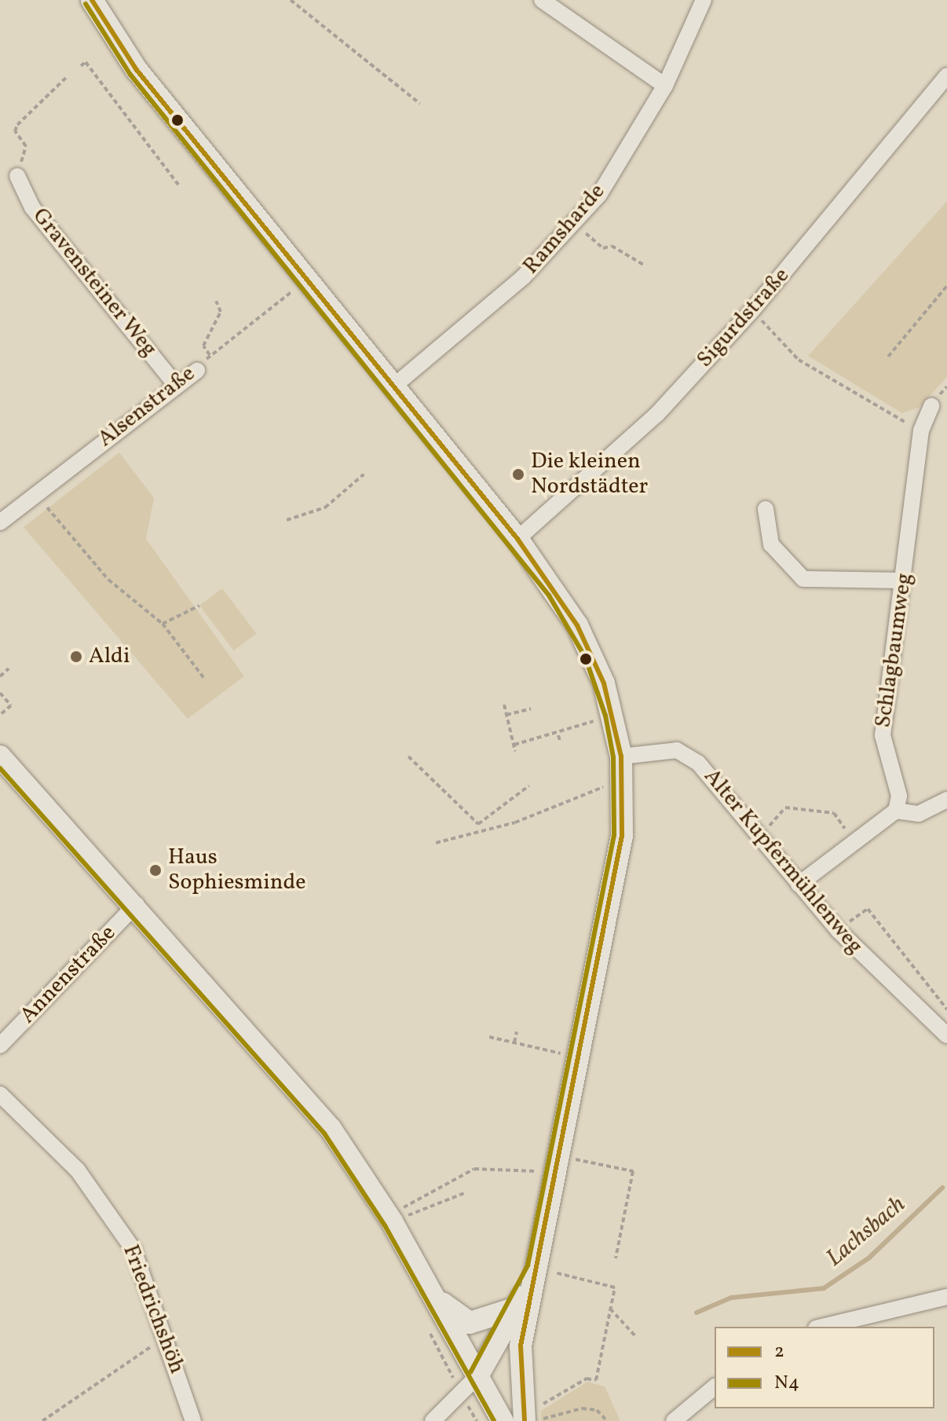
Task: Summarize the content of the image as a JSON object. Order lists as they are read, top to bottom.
{
  "streets": {
    "street": [
      "Ramsharde",
      "Gravensteiner Weg",
      "Sigurdstraße",
      "Alsenstraße",
      "Schlagbaumweg",
      "Alter Kupfermühlenweg",
      "Annenstraße",
      "Friedrichshöh"
    ]
  },
  "crossings": [
    ["Gravensteiner Weg", "Alsenstraße"]
  ],
  "water": ["Lachsbach"],
  "places": ["Die kleinen Nordstädter", "Aldi", "Haus Sophiesminde"],
  "lines": ["transit line 2", "transit line N4"],
  "legend": ["2", "N4"]
}
